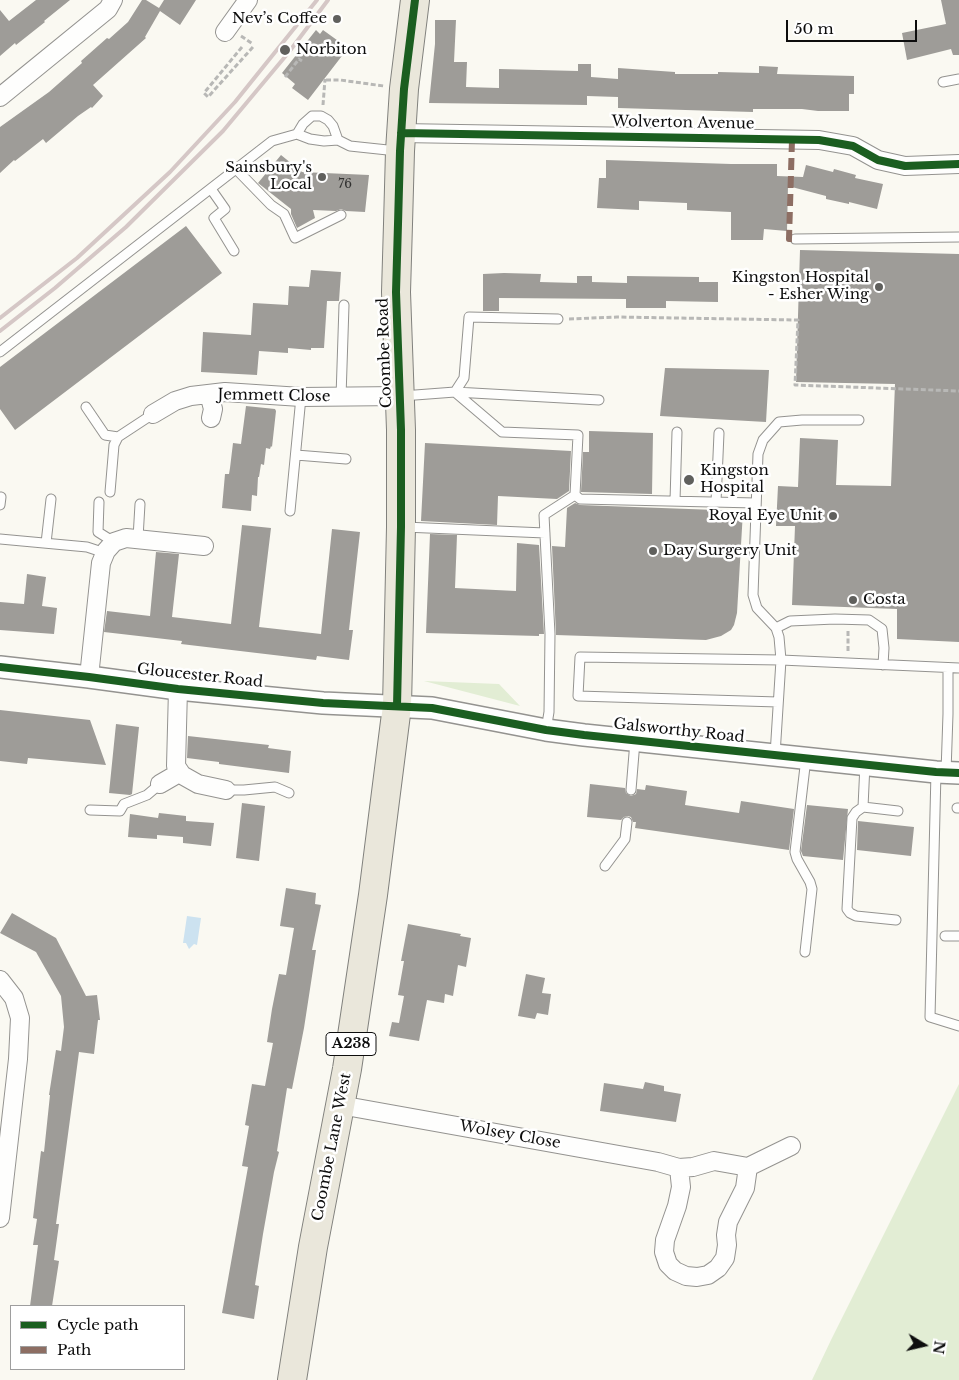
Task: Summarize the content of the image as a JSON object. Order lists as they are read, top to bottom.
{
  "streets": {
    "main road": ["Coombe Road", "A238", "Coombe Lane West"],
    "street": [
      "Wolverton Avenue",
      "Jemmett Close",
      "Gloucester Road",
      "Galsworthy Road",
      "Wolsey Close"
    ]
  },
  "crossings": [
    ["Wolverton Avenue", "Coombe Road"],
    ["Coombe Road", "Jemmett Close"],
    ["Coombe Road", "Gloucester Road"],
    ["Coombe Road", "Galsworthy Road"],
    ["Coombe Road", "Coombe Lane West"],
    ["Gloucester Road", "Galsworthy Road"],
    ["Gloucester Road", "Coombe Lane West"],
    ["Galsworthy Road", "Coombe Lane West"],
    ["Wolsey Close", "Coombe Lane West"]
  ],
  "places": [
    "Nev’s Coffee",
    "Norbiton",
    "Sainsbury's Local",
    "Kingston Hospital - Esher Wing",
    "Kingston Hospital",
    "Royal Eye Unit",
    "Day Surgery Unit",
    "Costa"
  ],
  "house_numbers": ["76"],
  "legend": ["Cycle path", "Path"],
  "scale_bar": "50 m",
  "north": "right"
}
